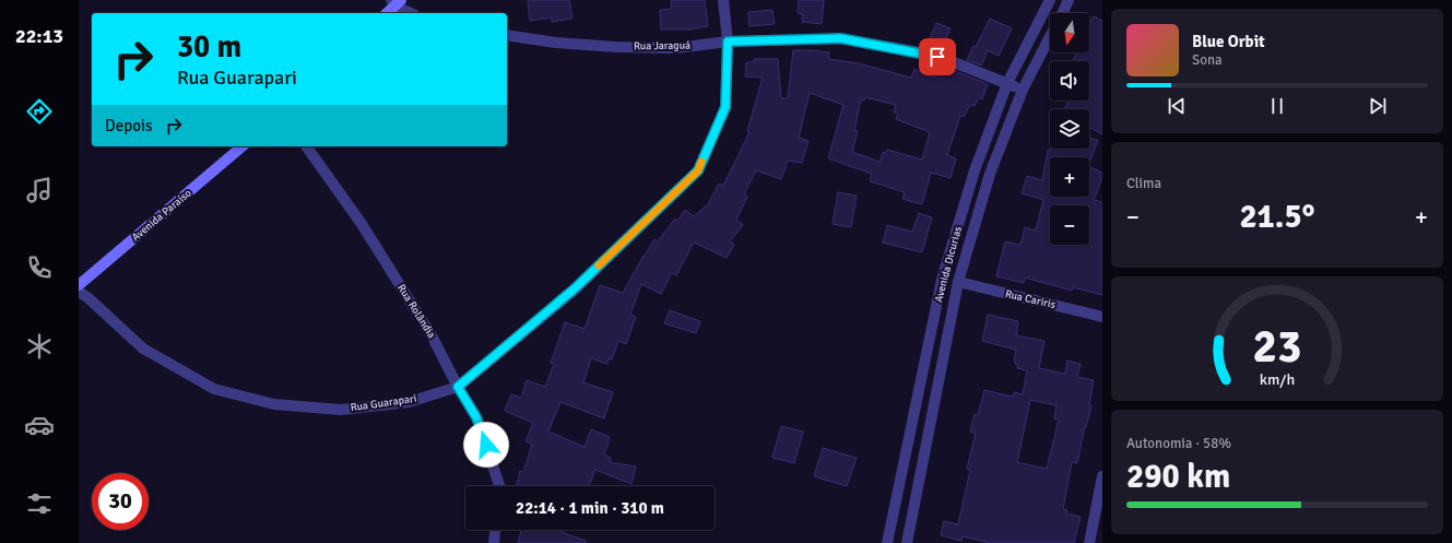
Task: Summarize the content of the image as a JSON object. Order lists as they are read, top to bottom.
{
  "streets": {
    "main road": ["Avenida Paraíso"],
    "street": [
      "Rua Jaraguá",
      "Avenida Dicurias",
      "Rua Cariris",
      "Rua Rolândia",
      "Rua Guarapari"
    ]
  },
  "crossings": [
    ["Rua Jaraguá", "Avenida Dicurias"],
    ["Rua Jaraguá", "Rua Guarapari"],
    ["Avenida Dicurias", "Rua Cariris"],
    ["Rua Rolândia", "Rua Guarapari"]
  ],
  "north": "bottom",
  "page": {
    "tabs": "22:13",
    "map_buttons": ["+", "−"],
    "turn": ["30 m", "Rua Guarapari"],
    "song": ["Blue Orbit", "Sona"],
    "then": "Depois",
    "tile": [
      "Clima",
      ["Autonomia · 58%", "290 km"]
    ],
    "heat": ["−", "21.5°", "+"],
    "limit": "30",
    "trip": "22:14 · 1 min · 310 m",
    "gauge": ["23", "km/h"]
  }
}
